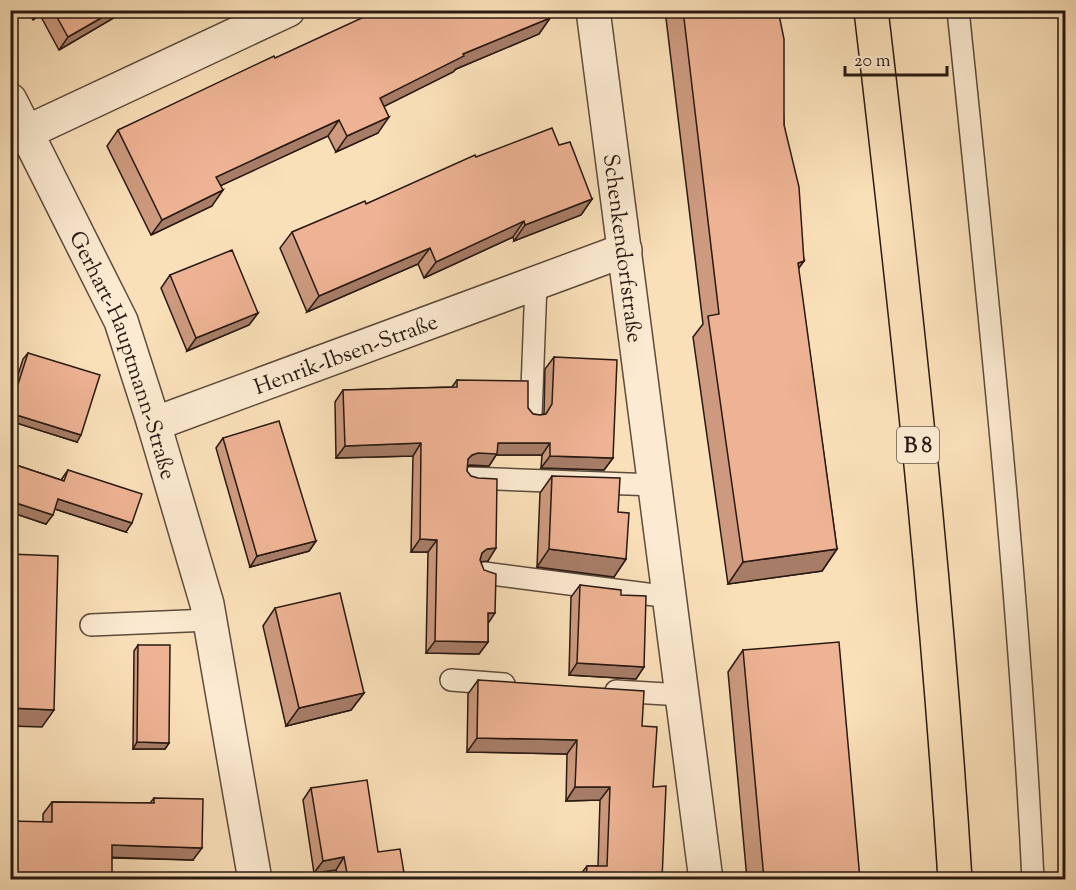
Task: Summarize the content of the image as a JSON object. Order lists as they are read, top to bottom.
{
  "streets": {
    "main road": ["B 8"],
    "street": ["Schenkendorfstraße", "Henrik-Ibsen-Straße", "Gerhart-Hauptmann-Straße"]
  },
  "crossings": [
    ["Schenkendorfstraße", "Henrik-Ibsen-Straße"],
    ["Henrik-Ibsen-Straße", "Gerhart-Hauptmann-Straße"]
  ],
  "scale_bar": "20 m"
}
